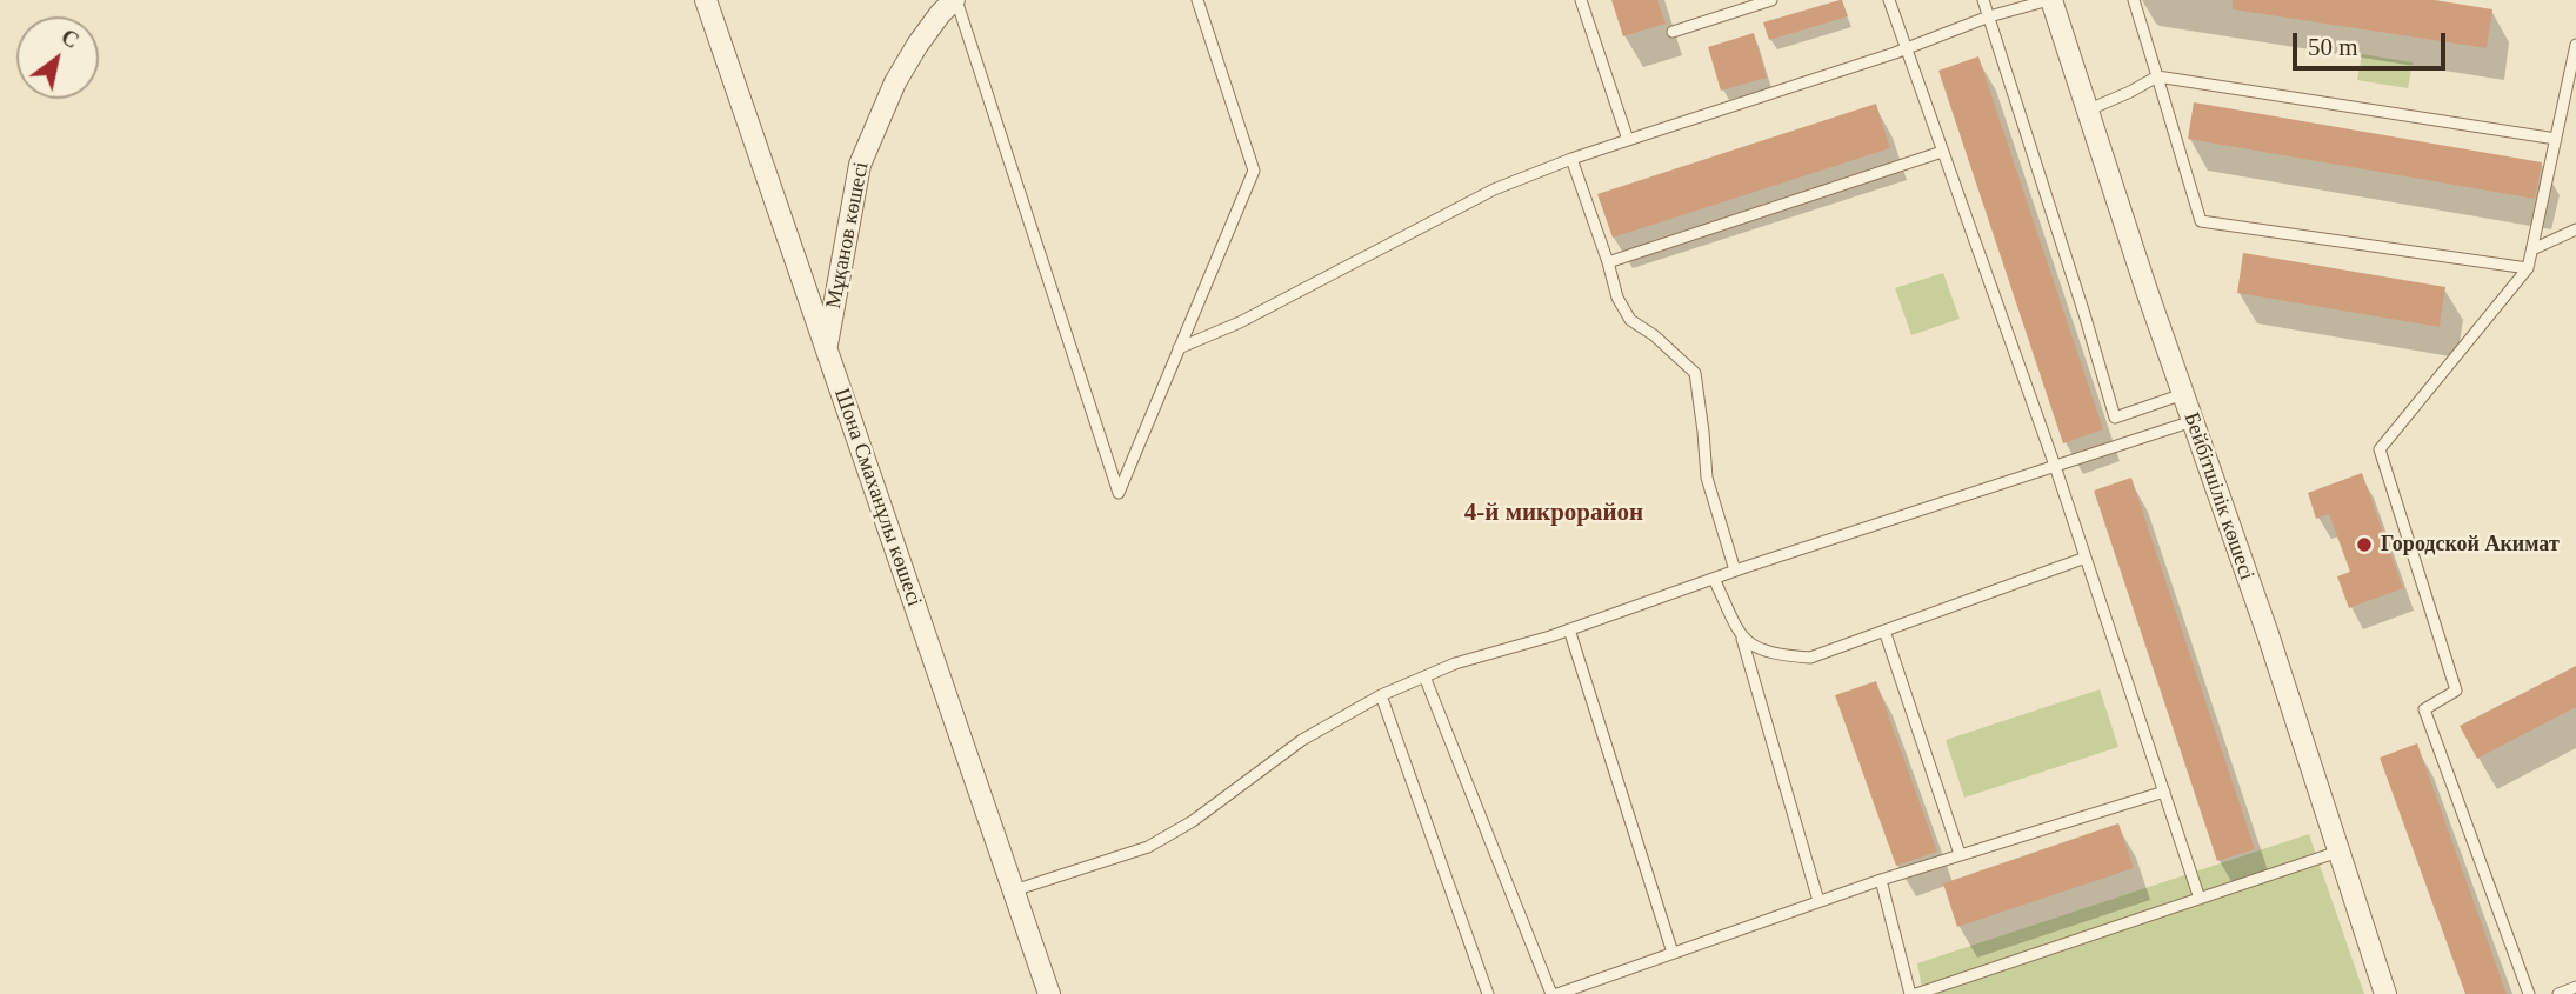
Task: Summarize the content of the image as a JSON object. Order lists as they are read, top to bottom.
{
  "streets": {
    "street": ["Мұқанов көшесі", "Бейбітшілік көшесі", "Шона Смаханұлы көшесі"]
  },
  "crossings": [
    ["Мұқанов көшесі", "Шона Смаханұлы көшесі"]
  ],
  "districts": ["4-й микрорайон"],
  "places": ["Городской Акимат"],
  "scale_bar": "50 m",
  "north": "top right"
}
